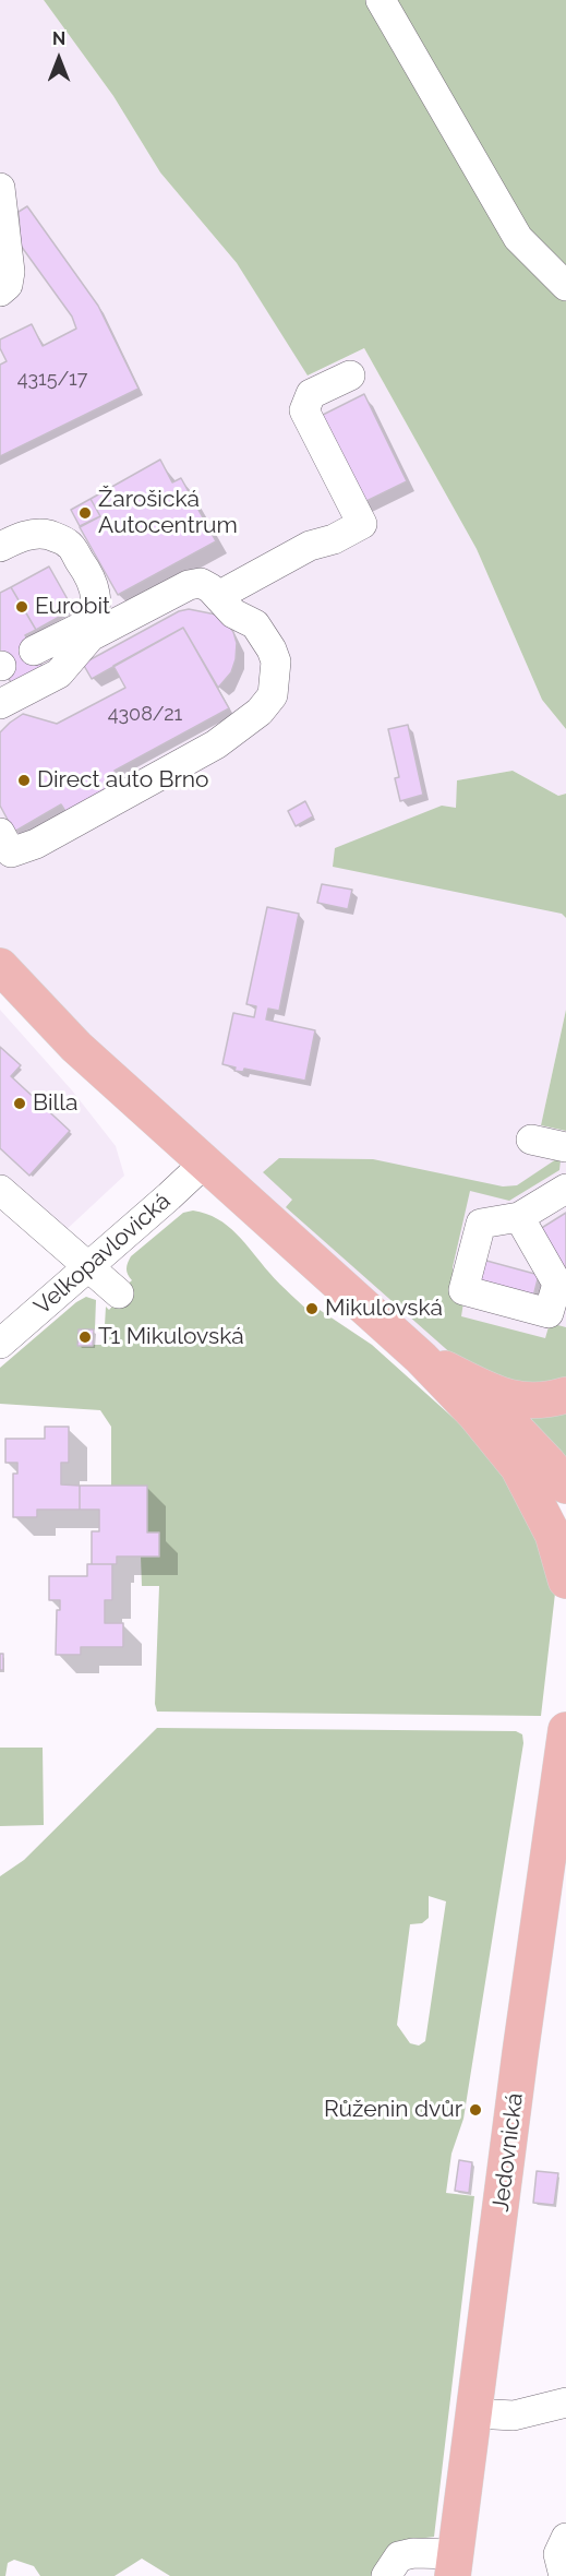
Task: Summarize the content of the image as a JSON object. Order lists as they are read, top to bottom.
{
  "streets": {
    "main road": ["Jedovnická"],
    "street": ["Velkopavlovická"]
  },
  "places": [
    "Žarošická Autocentrum",
    "Eurobit",
    "Direct auto Brno",
    "Billa",
    "Mikulovská",
    "T1 Mikulovská",
    "Růženin dvůr"
  ],
  "house_numbers": ["4315/17", "4308/21"],
  "north": "top"
}
